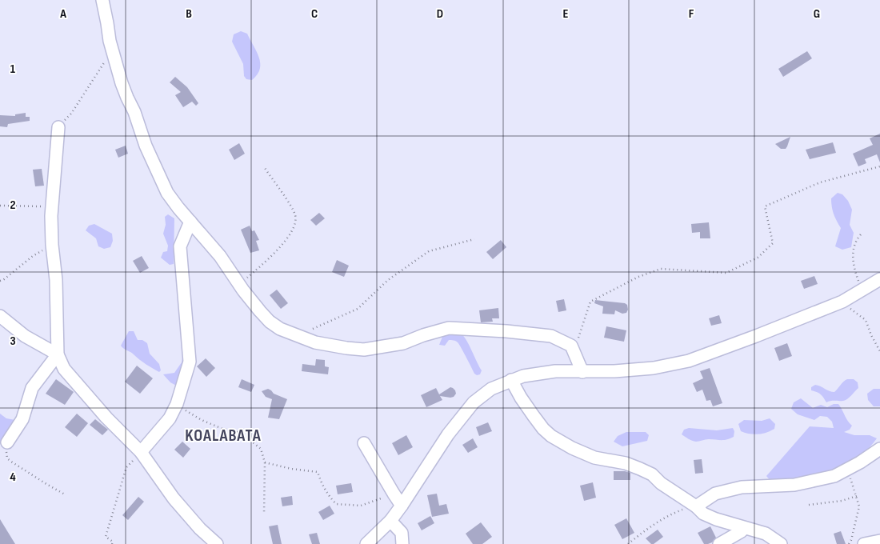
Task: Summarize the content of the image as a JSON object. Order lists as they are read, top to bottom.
{
  "districts": ["KOALABATA"],
  "grid": {
    "columns": [
      "A",
      "B",
      "C",
      "D",
      "E",
      "F",
      "G"
    ],
    "rows": [
      "1",
      "2",
      "3",
      "4"
    ]
  }
}
